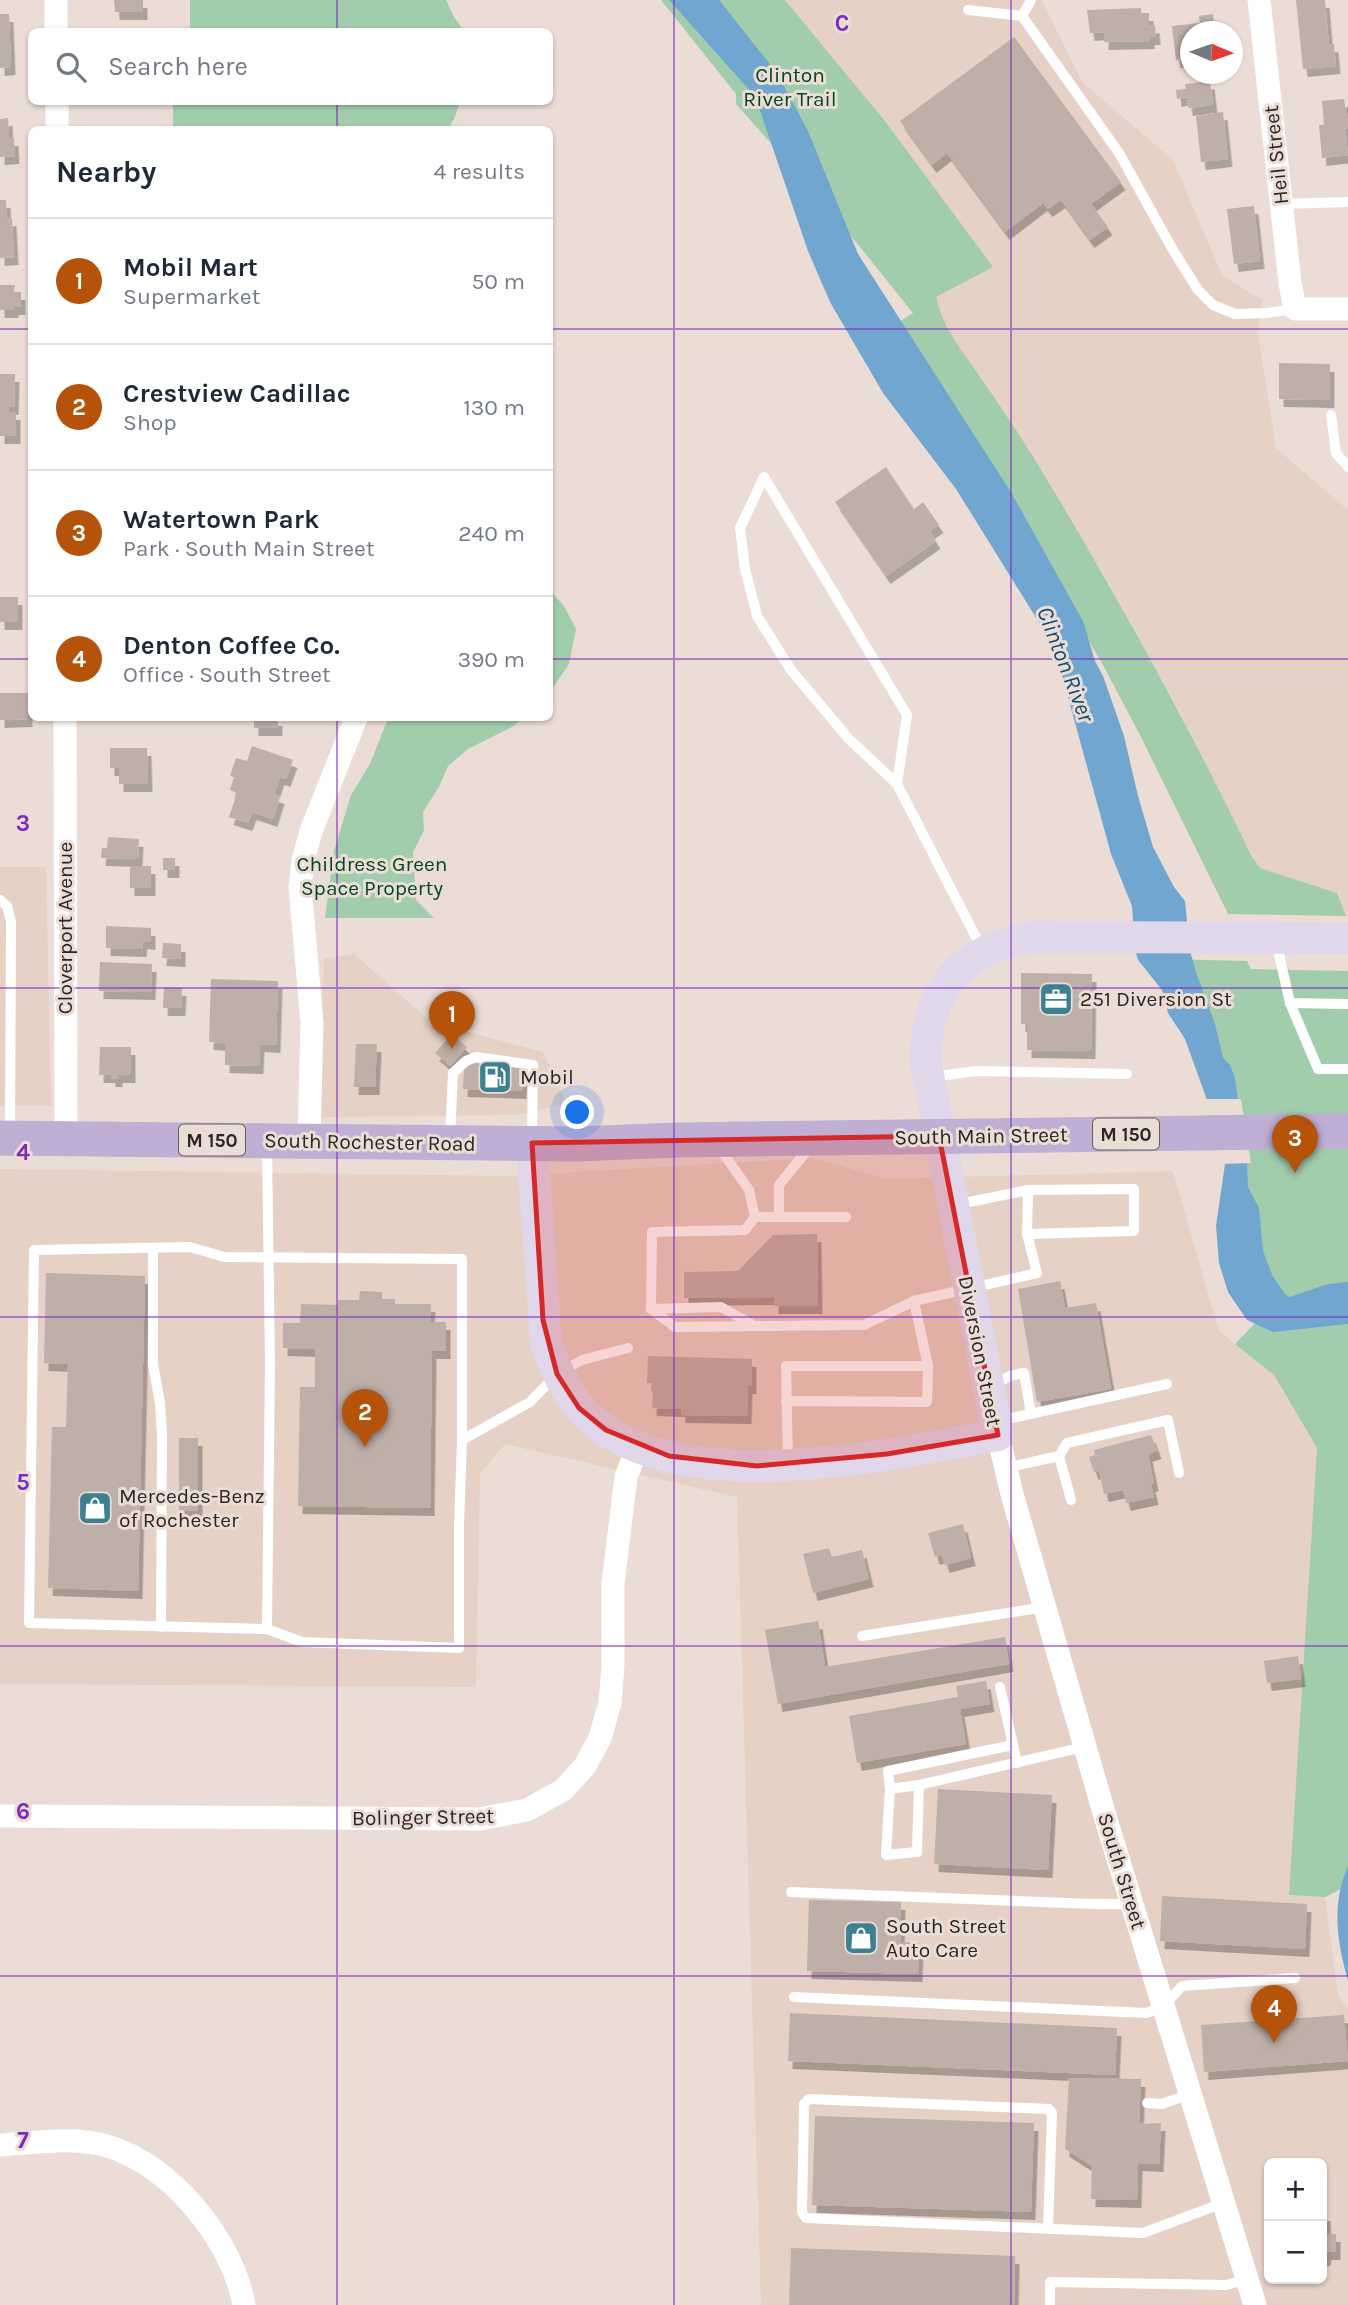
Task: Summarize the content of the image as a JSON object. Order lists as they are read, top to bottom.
{
  "streets": {
    "main road": ["M 150", "South Main Street", "South Rochester Road"],
    "street": [
      "Heil Street",
      "Cloverport Avenue",
      "Diversion Street",
      "Bolinger Street",
      "South Street"
    ]
  },
  "crossings": [
    ["Cloverport Avenue", "South Rochester Road"],
    ["South Main Street", "South Rochester Road"],
    ["South Rochester Road", "Diversion Street"],
    ["Diversion Street", "Bolinger Street"],
    ["Diversion Street", "South Street"]
  ],
  "water": ["Clinton River"],
  "parks": ["Clinton River Trail", "Childress Green Space Property"],
  "places": {
    "office": ["251 Diversion St"],
    "fuel station": ["Mobil"],
    "shop": ["Mercedes-Benz of Rochester", "South Street Auto Care"]
  },
  "north": "right",
  "page": {
    "search": "Search here",
    "heading": ["Nearby", "4 results"],
    "list": [
      {
        "mark": "1",
        "name": "Mobil Mart",
        "note": "Supermarket",
        "value": "50 m"
      },
      {
        "mark": "2",
        "name": "Crestview Cadillac",
        "note": "Shop",
        "value": "130 m"
      },
      {
        "mark": "3",
        "name": "Watertown Park",
        "note": "Park · South Main Street",
        "value": "240 m"
      },
      {
        "mark": "4",
        "name": "Denton Coffee Co.",
        "note": "Office · South Street",
        "value": "390 m"
      }
    ],
    "pins": [
      "1",
      "3",
      "2",
      "4"
    ],
    "map_buttons": ["+", "−"]
  },
  "grid": {
    "columns": ["C"],
    "rows": [
      "3",
      "4",
      "5",
      "6",
      "7"
    ]
  }
}
